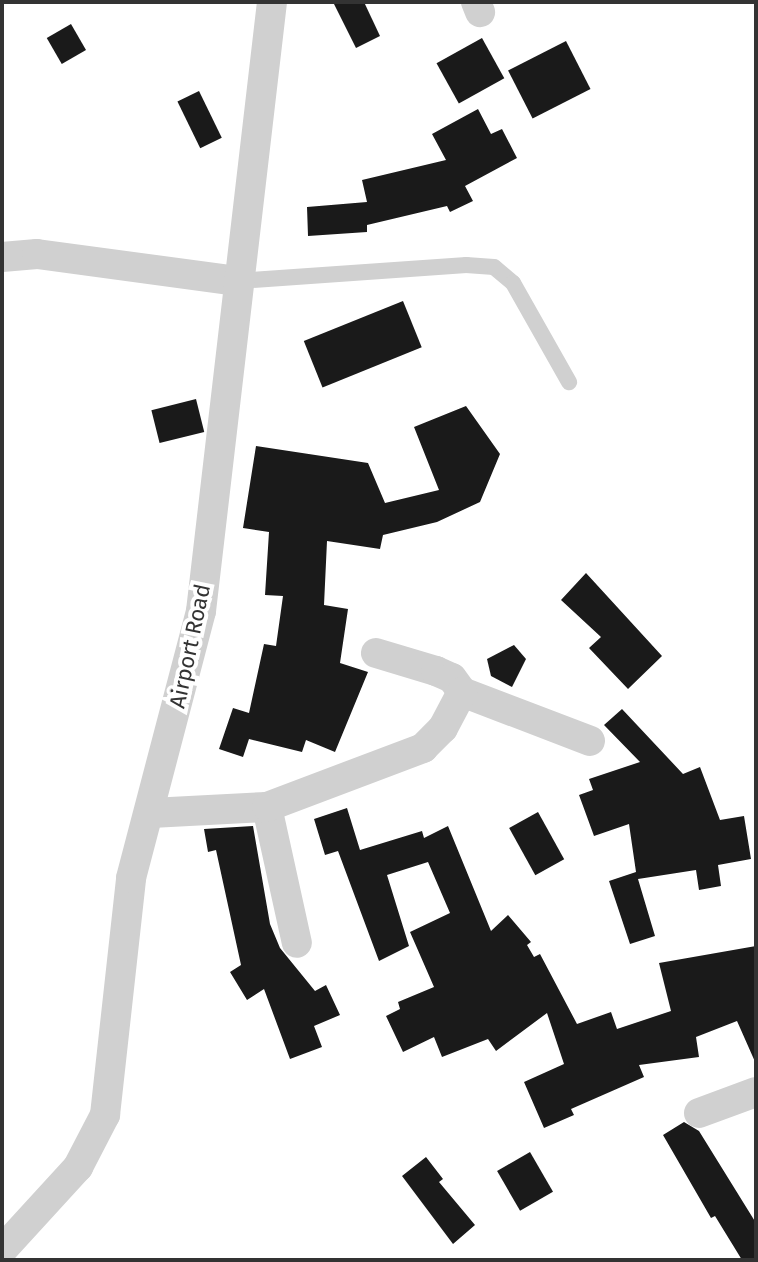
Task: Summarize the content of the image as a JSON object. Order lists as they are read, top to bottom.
{
  "streets": {
    "street": ["Airport Road"]
  }
}
